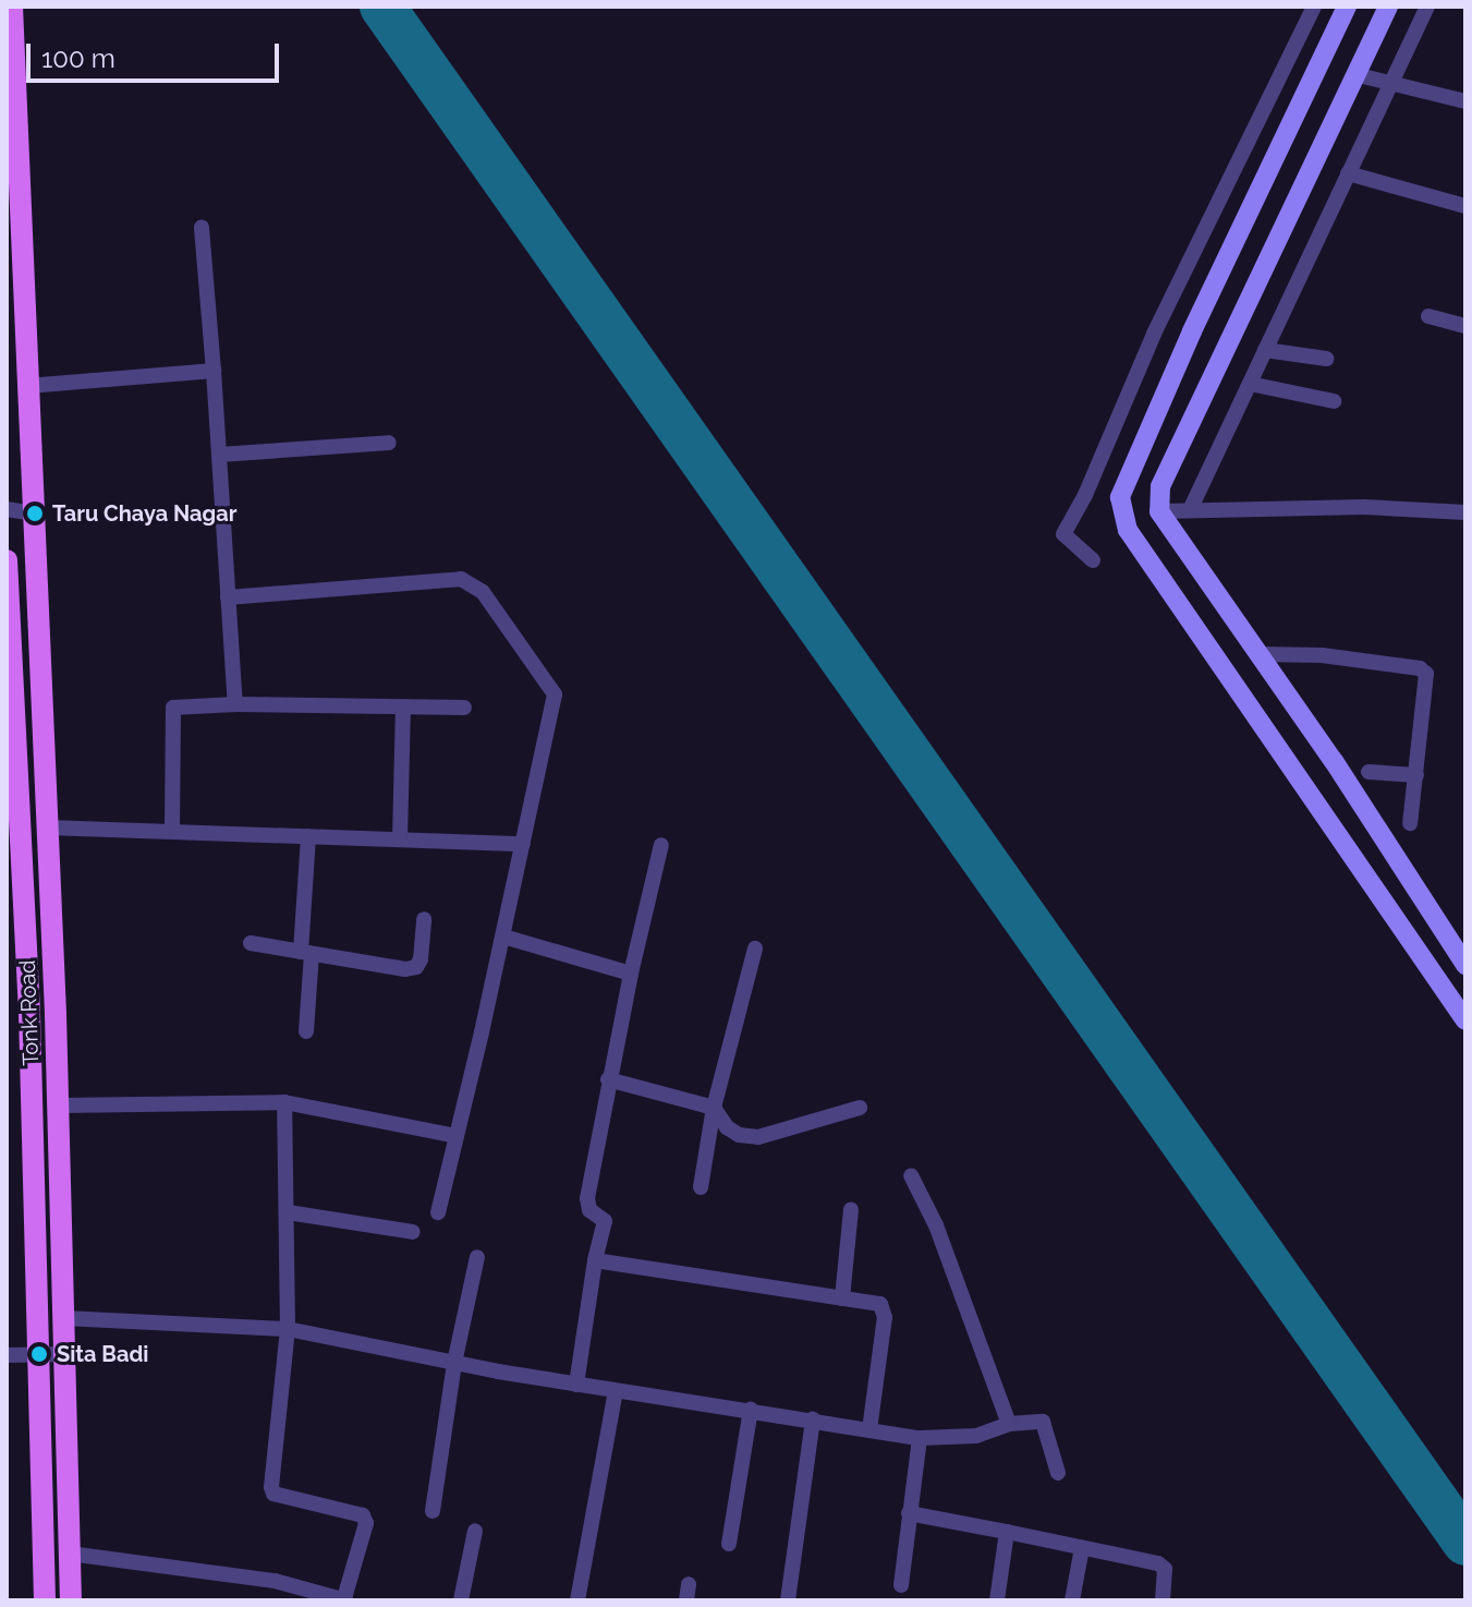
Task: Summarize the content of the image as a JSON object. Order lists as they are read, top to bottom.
{
  "streets": {
    "main road": ["Tonk Road"]
  },
  "places": ["Taru Chaya Nagar", "Sita Badi"],
  "scale_bar": "100 m"
}
